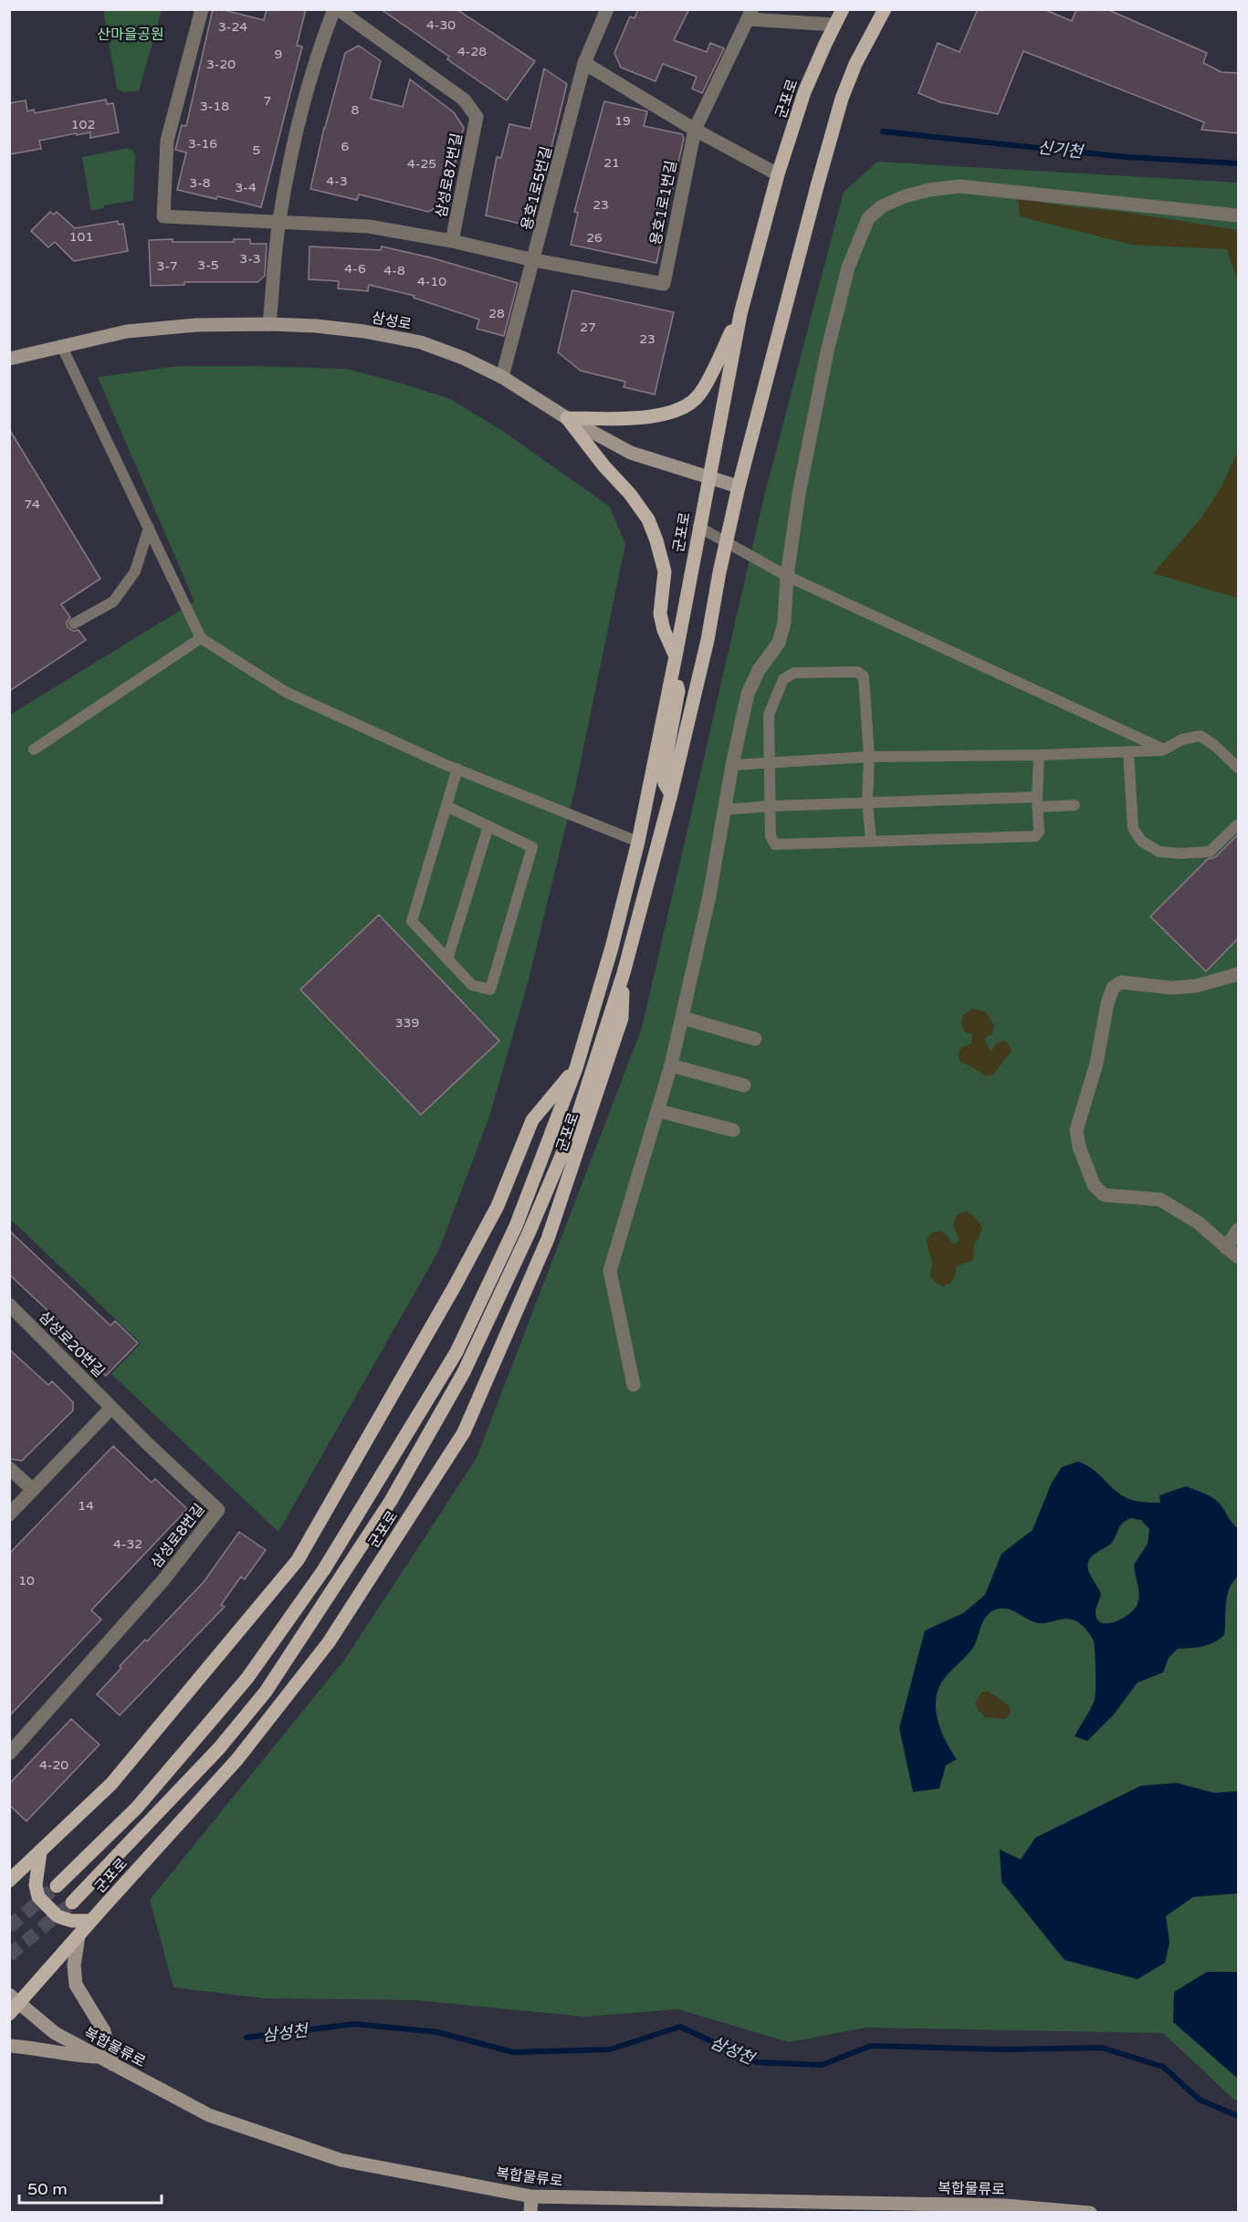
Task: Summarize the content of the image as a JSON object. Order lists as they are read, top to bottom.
{
  "streets": {
    "main road": ["군포로", "삼성로", "복합물류로"],
    "street": [
      "삼성로87번길",
      "용호1로5번길",
      "용호1로1번길",
      "삼성로20번길",
      "삼성로8번길"
    ]
  },
  "crossings": [
    ["군포로", "삼성로"],
    ["군포로", "복합물류로"],
    ["삼성로87번길", "삼성로"],
    ["용호1로5번길", "용호1로1번길"],
    ["용호1로5번길", "삼성로"],
    ["삼성로20번길", "삼성로8번길"]
  ],
  "water": ["신기천", "삼성천"],
  "parks": ["산마을공원"],
  "house_numbers": [
    "4-30",
    "3-24",
    "4-28",
    "9",
    "3-20",
    "7",
    "3-18",
    "8",
    "19",
    "102",
    "3-16",
    "6",
    "5",
    "21",
    "4-25",
    "4-3",
    "3-8",
    "3-4",
    "23",
    "101",
    "26",
    "3-3",
    "3-5",
    "3-7",
    "4-6",
    "4-8",
    "4-10",
    "28",
    "27",
    "23",
    "74",
    "339",
    "14",
    "4-32",
    "10",
    "4-20"
  ],
  "scale_bar": "50 m"
}
